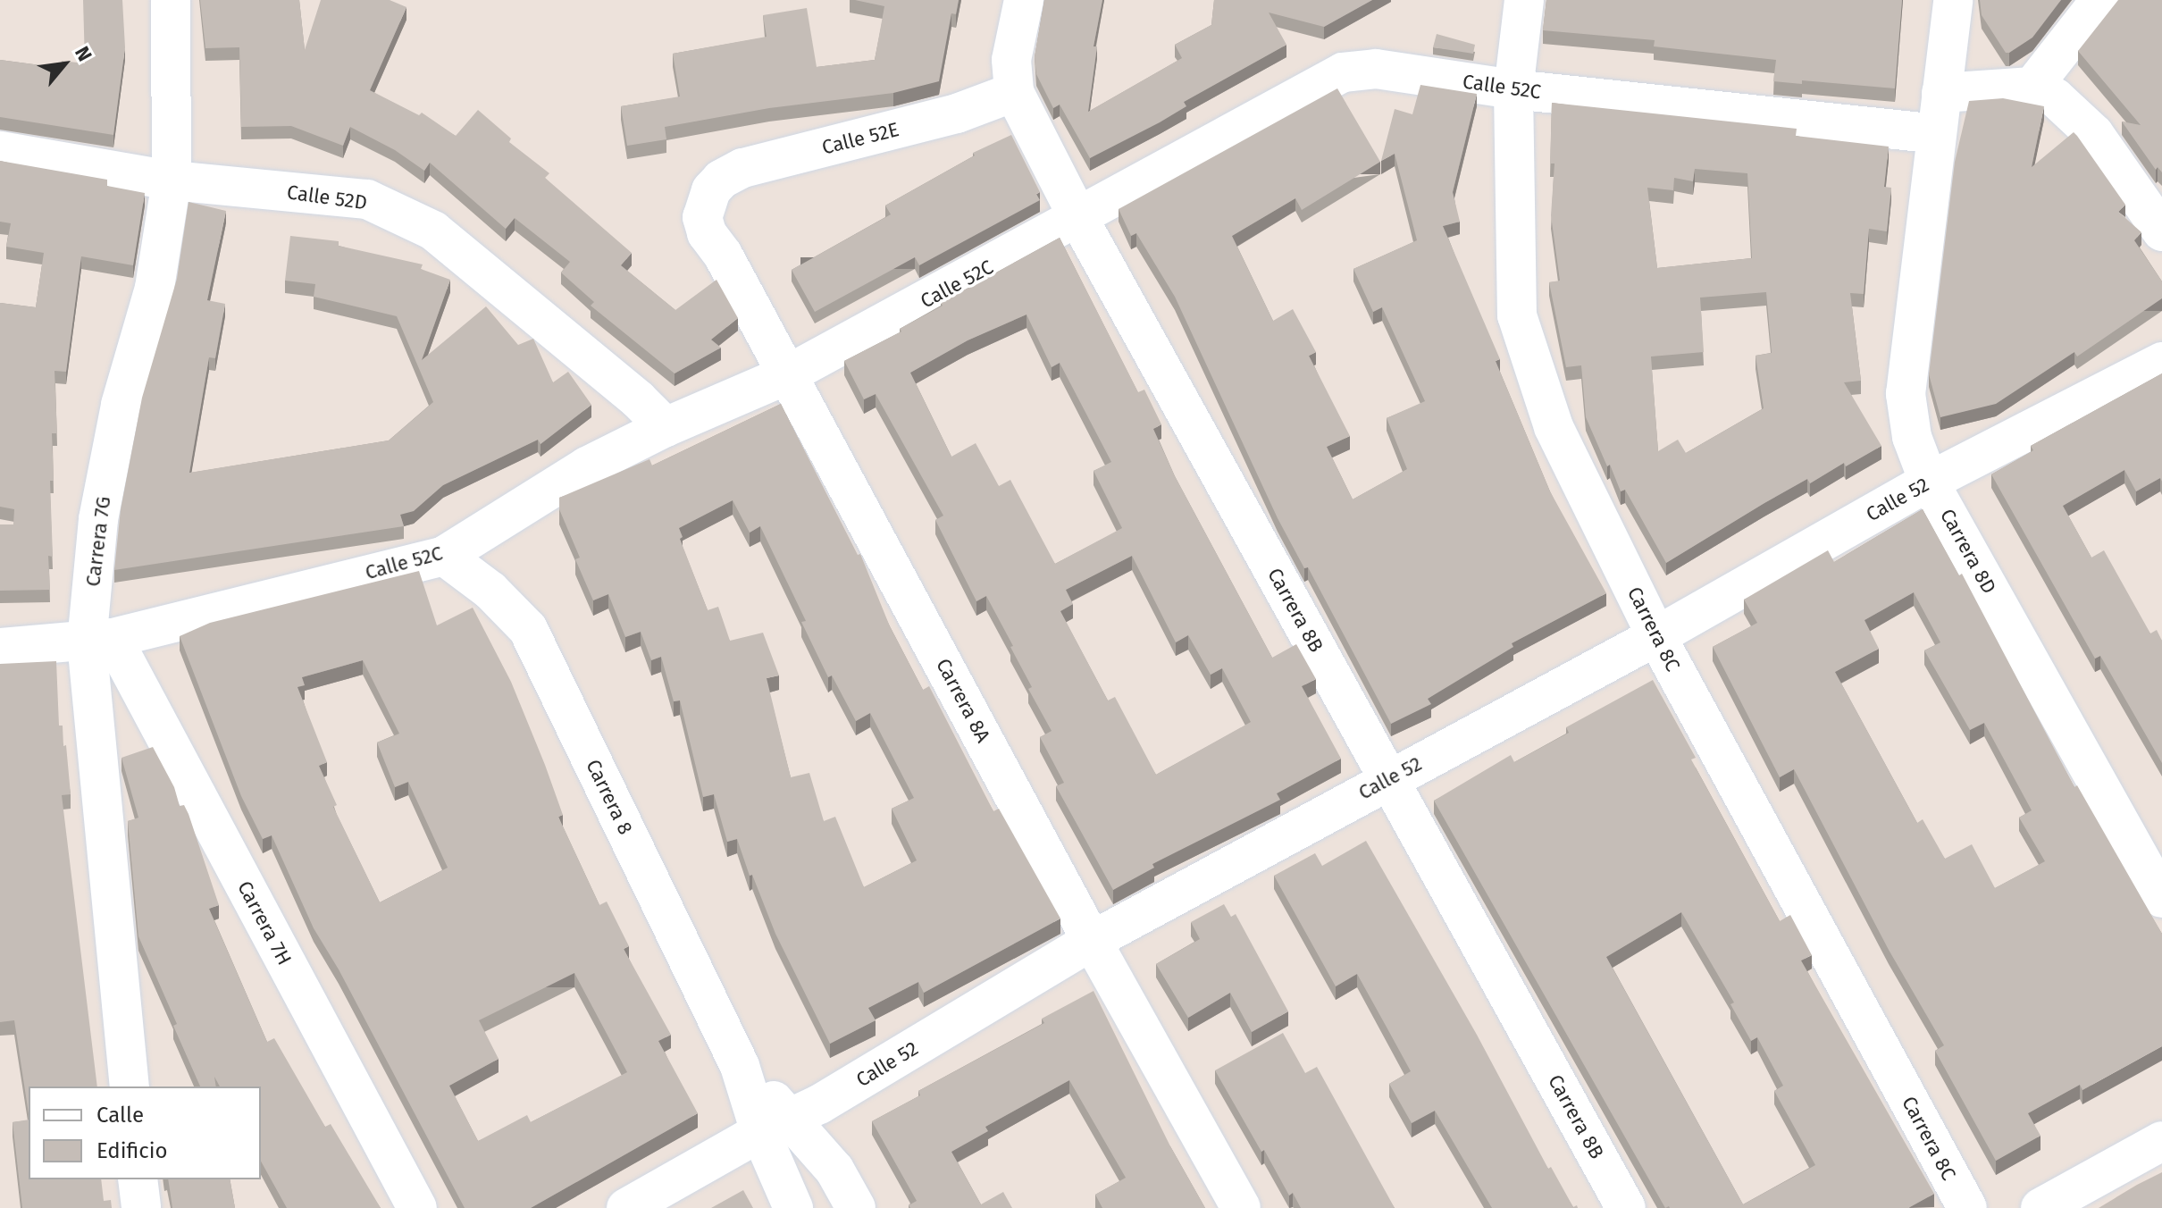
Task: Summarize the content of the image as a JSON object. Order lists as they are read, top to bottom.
{
  "streets": {
    "street": [
      "Calle 52C",
      "Calle 52E",
      "Calle 52D",
      "Calle 52",
      "Carrera 7G",
      "Carrera 8D",
      "Carrera 8B",
      "Carrera 8C",
      "Carrera 8A",
      "Carrera 8",
      "Carrera 7H"
    ]
  },
  "crossings": [
    ["Calle 52C", "Calle 52D"],
    ["Calle 52C", "Carrera 7G"],
    ["Calle 52C", "Carrera 8D"],
    ["Calle 52C", "Carrera 8B"],
    ["Calle 52C", "Carrera 8C"],
    ["Calle 52C", "Carrera 8A"],
    ["Calle 52C", "Carrera 8"],
    ["Calle 52C", "Carrera 7H"],
    ["Calle 52E", "Carrera 8B"],
    ["Calle 52E", "Carrera 8A"],
    ["Calle 52D", "Carrera 7G"],
    ["Calle 52", "Carrera 8D"],
    ["Calle 52", "Carrera 8B"],
    ["Calle 52", "Carrera 8C"],
    ["Calle 52", "Carrera 8A"],
    ["Calle 52", "Carrera 8"],
    ["Carrera 7G", "Carrera 7H"]
  ],
  "legend": ["Calle", "Edificio"],
  "north": "top right"
}
